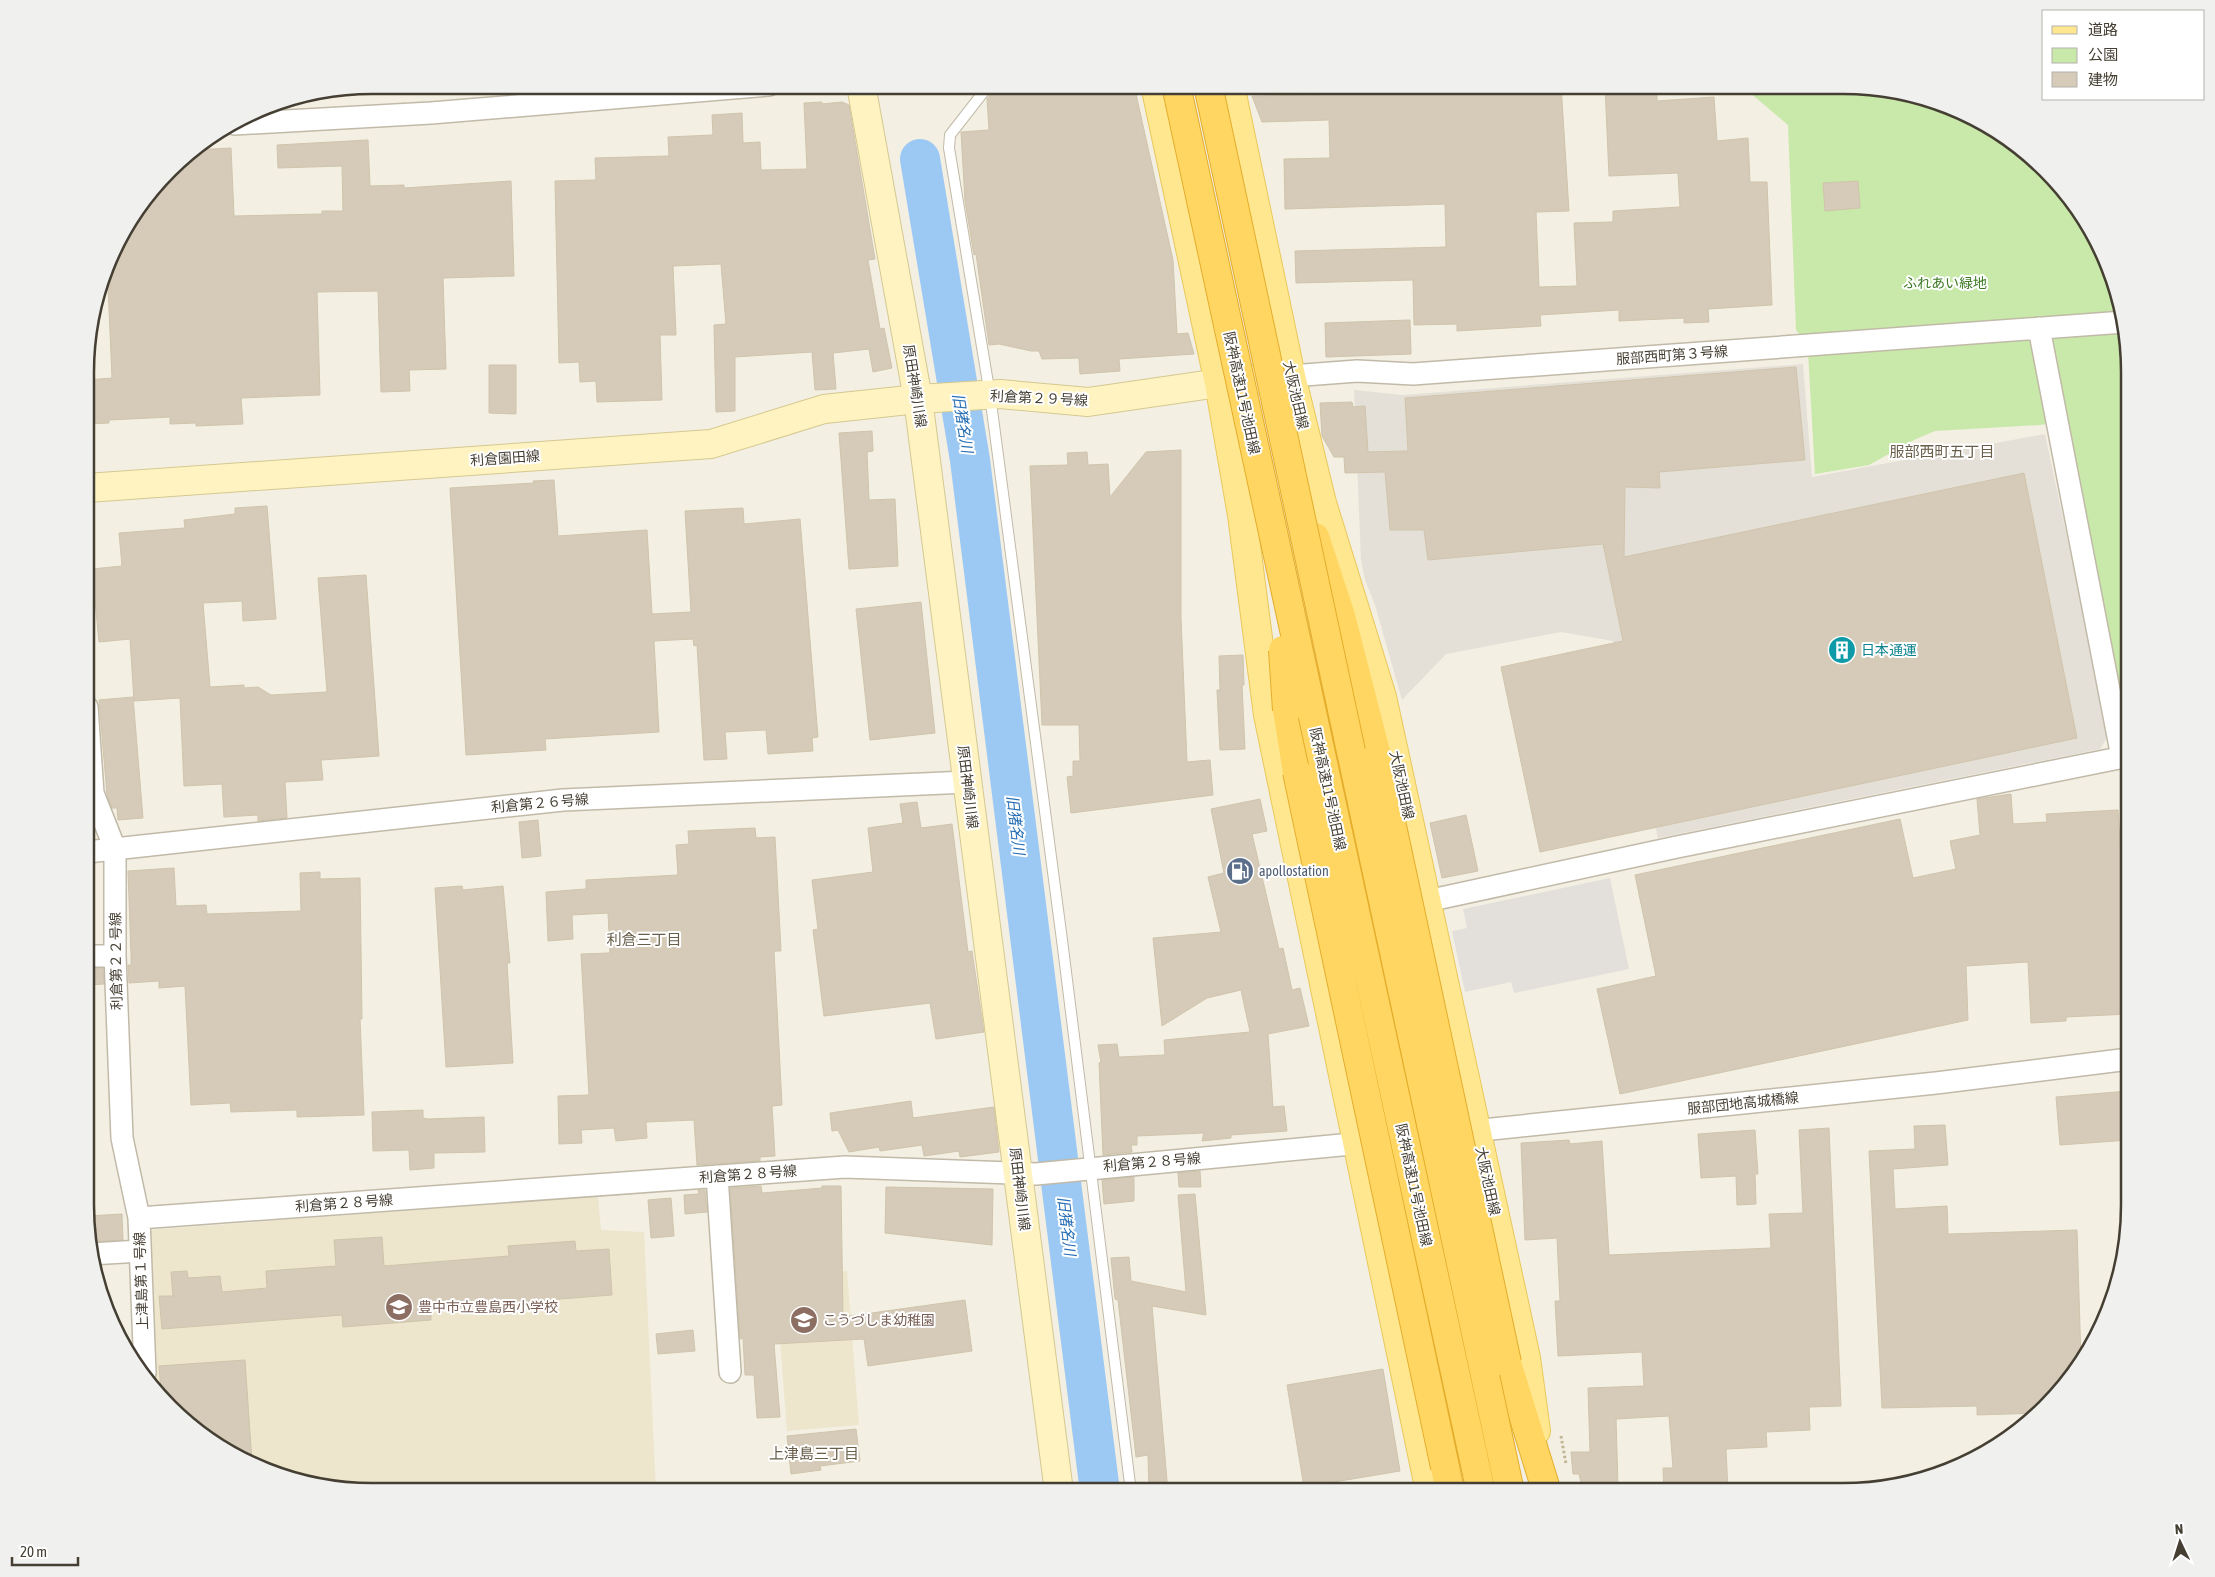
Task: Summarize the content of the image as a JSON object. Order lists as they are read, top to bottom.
{
  "streets": {
    "highway": ["阪神高速11号池田線"],
    "main road": ["大阪池田線"],
    "street": [
      "服部西町第３号線",
      "原田神崎川線",
      "利倉第２９号線",
      "利倉園田線",
      "利倉第２６号線",
      "利倉第２２号線",
      "服部団地高城橋線",
      "利倉第２８号線",
      "上津島第１号線"
    ]
  },
  "crossings": [
    ["服部西町第３号線", "大阪池田線"],
    ["服部西町第３号線", "利倉第２９号線"],
    ["原田神崎川線", "利倉第２９号線"],
    ["原田神崎川線", "利倉園田線"],
    ["原田神崎川線", "利倉第２６号線"],
    ["原田神崎川線", "利倉第２８号線"],
    ["大阪池田線", "服部団地高城橋線"],
    ["利倉第２９号線", "利倉園田線"],
    ["利倉第２６号線", "利倉第２２号線"],
    ["利倉第２２号線", "利倉第２８号線"],
    ["利倉第２２号線", "上津島第１号線"],
    ["服部団地高城橋線", "利倉第２８号線"],
    ["利倉第２８号線", "上津島第１号線"]
  ],
  "districts": ["服部西町五丁目", "利倉三丁目", "上津島三丁目"],
  "water": ["旧猪名川"],
  "parks": ["ふれあい緑地"],
  "places": {
    "building": ["日本通運"],
    "fuel station": ["apollostation"],
    "school or university": ["豊中市立豊島西小学校", "こうづしま幼稚園"]
  },
  "legend": ["道路", "公園", "建物"],
  "scale_bar": "20 m",
  "north": "top"
}
